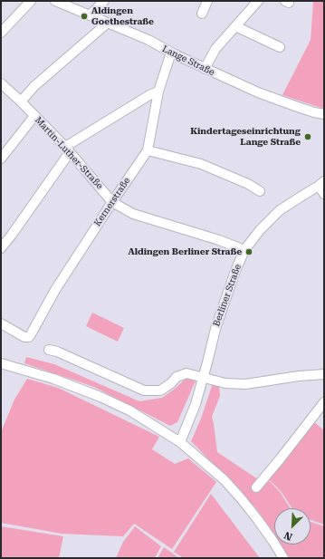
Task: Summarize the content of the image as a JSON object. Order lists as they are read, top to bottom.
{
  "streets": {
    "street": [
      "Lange Straße",
      "Martin-Luther-Straße",
      "Kernerstraße",
      "Berliner Straße"
    ]
  },
  "crossings": [
    ["Lange Straße", "Kernerstraße"],
    ["Martin-Luther-Straße", "Kernerstraße"],
    ["Martin-Luther-Straße", "Berliner Straße"]
  ],
  "places": ["Aldingen Goethestraße", "Kindertageseinrichtung Lange Straße", "Aldingen Berliner Straße"],
  "north": "bottom left"
}
